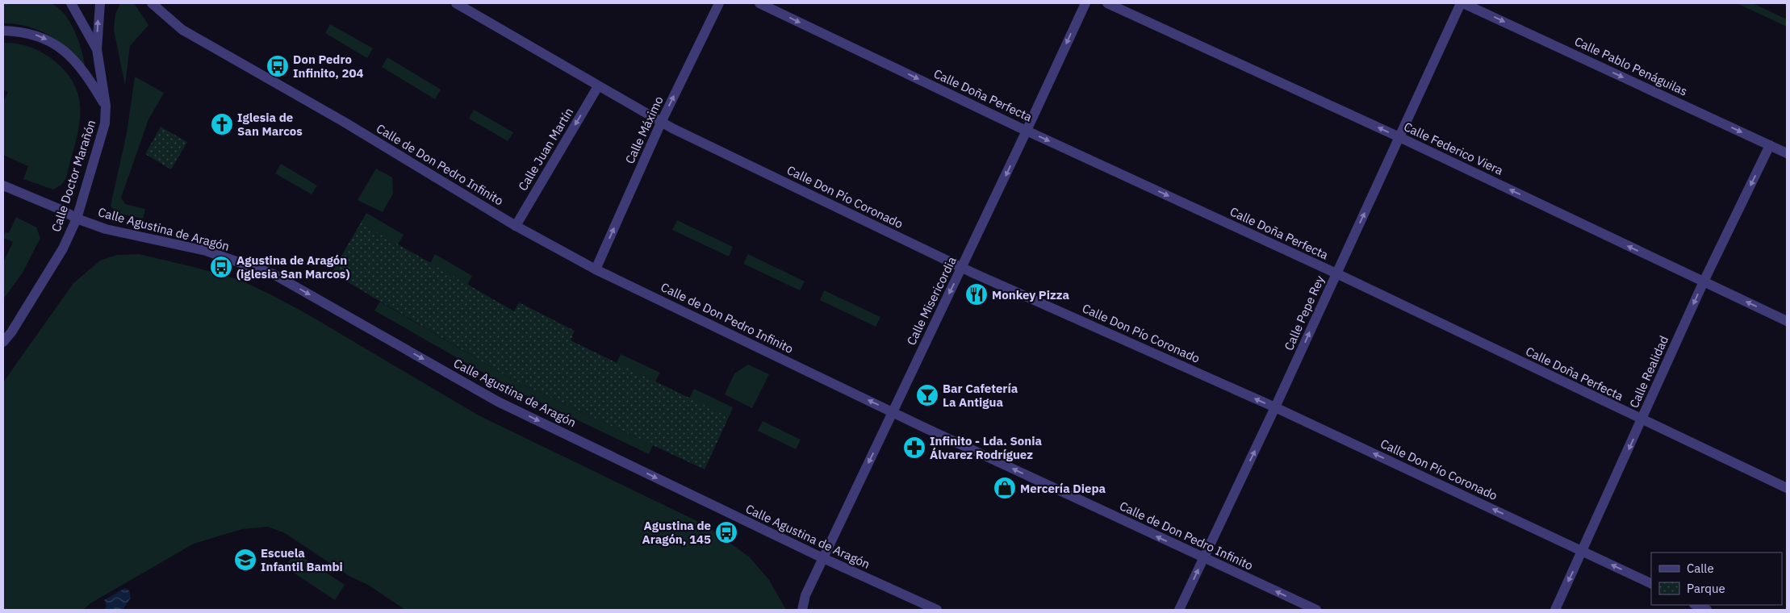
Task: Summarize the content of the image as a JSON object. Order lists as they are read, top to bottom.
{
  "streets": {
    "street": [
      "Calle Pablo Penáguilas",
      "Calle Doña Perfecta",
      "Calle Máximo",
      "Calle Federico Viera",
      "Calle Juan Martín",
      "Calle de Don Pedro Infinito",
      "Calle Doctor Marañón",
      "Calle Don Pío Coronado",
      "Calle Agustina de Aragón",
      "Calle Misericordia",
      "Calle Pepe Rey",
      "Calle Realidad"
    ]
  },
  "crossings": [
    ["Calle Pablo Penáguilas", "Calle Pepe Rey"],
    ["Calle Pablo Penáguilas", "Calle Realidad"],
    ["Calle Doña Perfecta", "Calle Misericordia"],
    ["Calle Doña Perfecta", "Calle Pepe Rey"],
    ["Calle Doña Perfecta", "Calle Realidad"],
    ["Calle Máximo", "Calle de Don Pedro Infinito"],
    ["Calle Máximo", "Calle Don Pío Coronado"],
    ["Calle Federico Viera", "Calle Pepe Rey"],
    ["Calle Federico Viera", "Calle Realidad"],
    ["Calle Juan Martín", "Calle de Don Pedro Infinito"],
    ["Calle Juan Martín", "Calle Don Pío Coronado"],
    ["Calle de Don Pedro Infinito", "Calle Misericordia"],
    ["Calle de Don Pedro Infinito", "Calle Pepe Rey"],
    ["Calle Doctor Marañón", "Calle Agustina de Aragón"],
    ["Calle Don Pío Coronado", "Calle Misericordia"],
    ["Calle Don Pío Coronado", "Calle Pepe Rey"],
    ["Calle Don Pío Coronado", "Calle Realidad"],
    ["Calle Agustina de Aragón", "Calle Misericordia"]
  ],
  "one_way": [
    "Calle Pablo Penáguilas",
    "Calle Doña Perfecta",
    "Calle Máximo",
    "Calle Federico Viera",
    "Calle Juan Martín",
    "Calle de Don Pedro Infinito",
    "Calle Don Pío Coronado",
    "Calle Agustina de Aragón",
    "Calle Misericordia",
    "Calle Pepe Rey",
    "Calle Realidad"
  ],
  "places": {
    "bus stop": ["Don Pedro Infinito, 204", "Agustina de Aragón (iglesia San Marcos)", "Agustina de Aragón, 145"],
    "church": ["Iglesia de San Marcos"],
    "restaurant": ["Monkey Pizza"],
    "bar": ["Bar Cafetería La Antigua"],
    "pharmacy": ["Infinito - Lda. Sonia Álvarez Rodríguez"],
    "shop": ["Mercería Diepa"],
    "school or university": ["Escuela Infantil Bambi"]
  },
  "legend": ["Calle", "Parque"]
}
